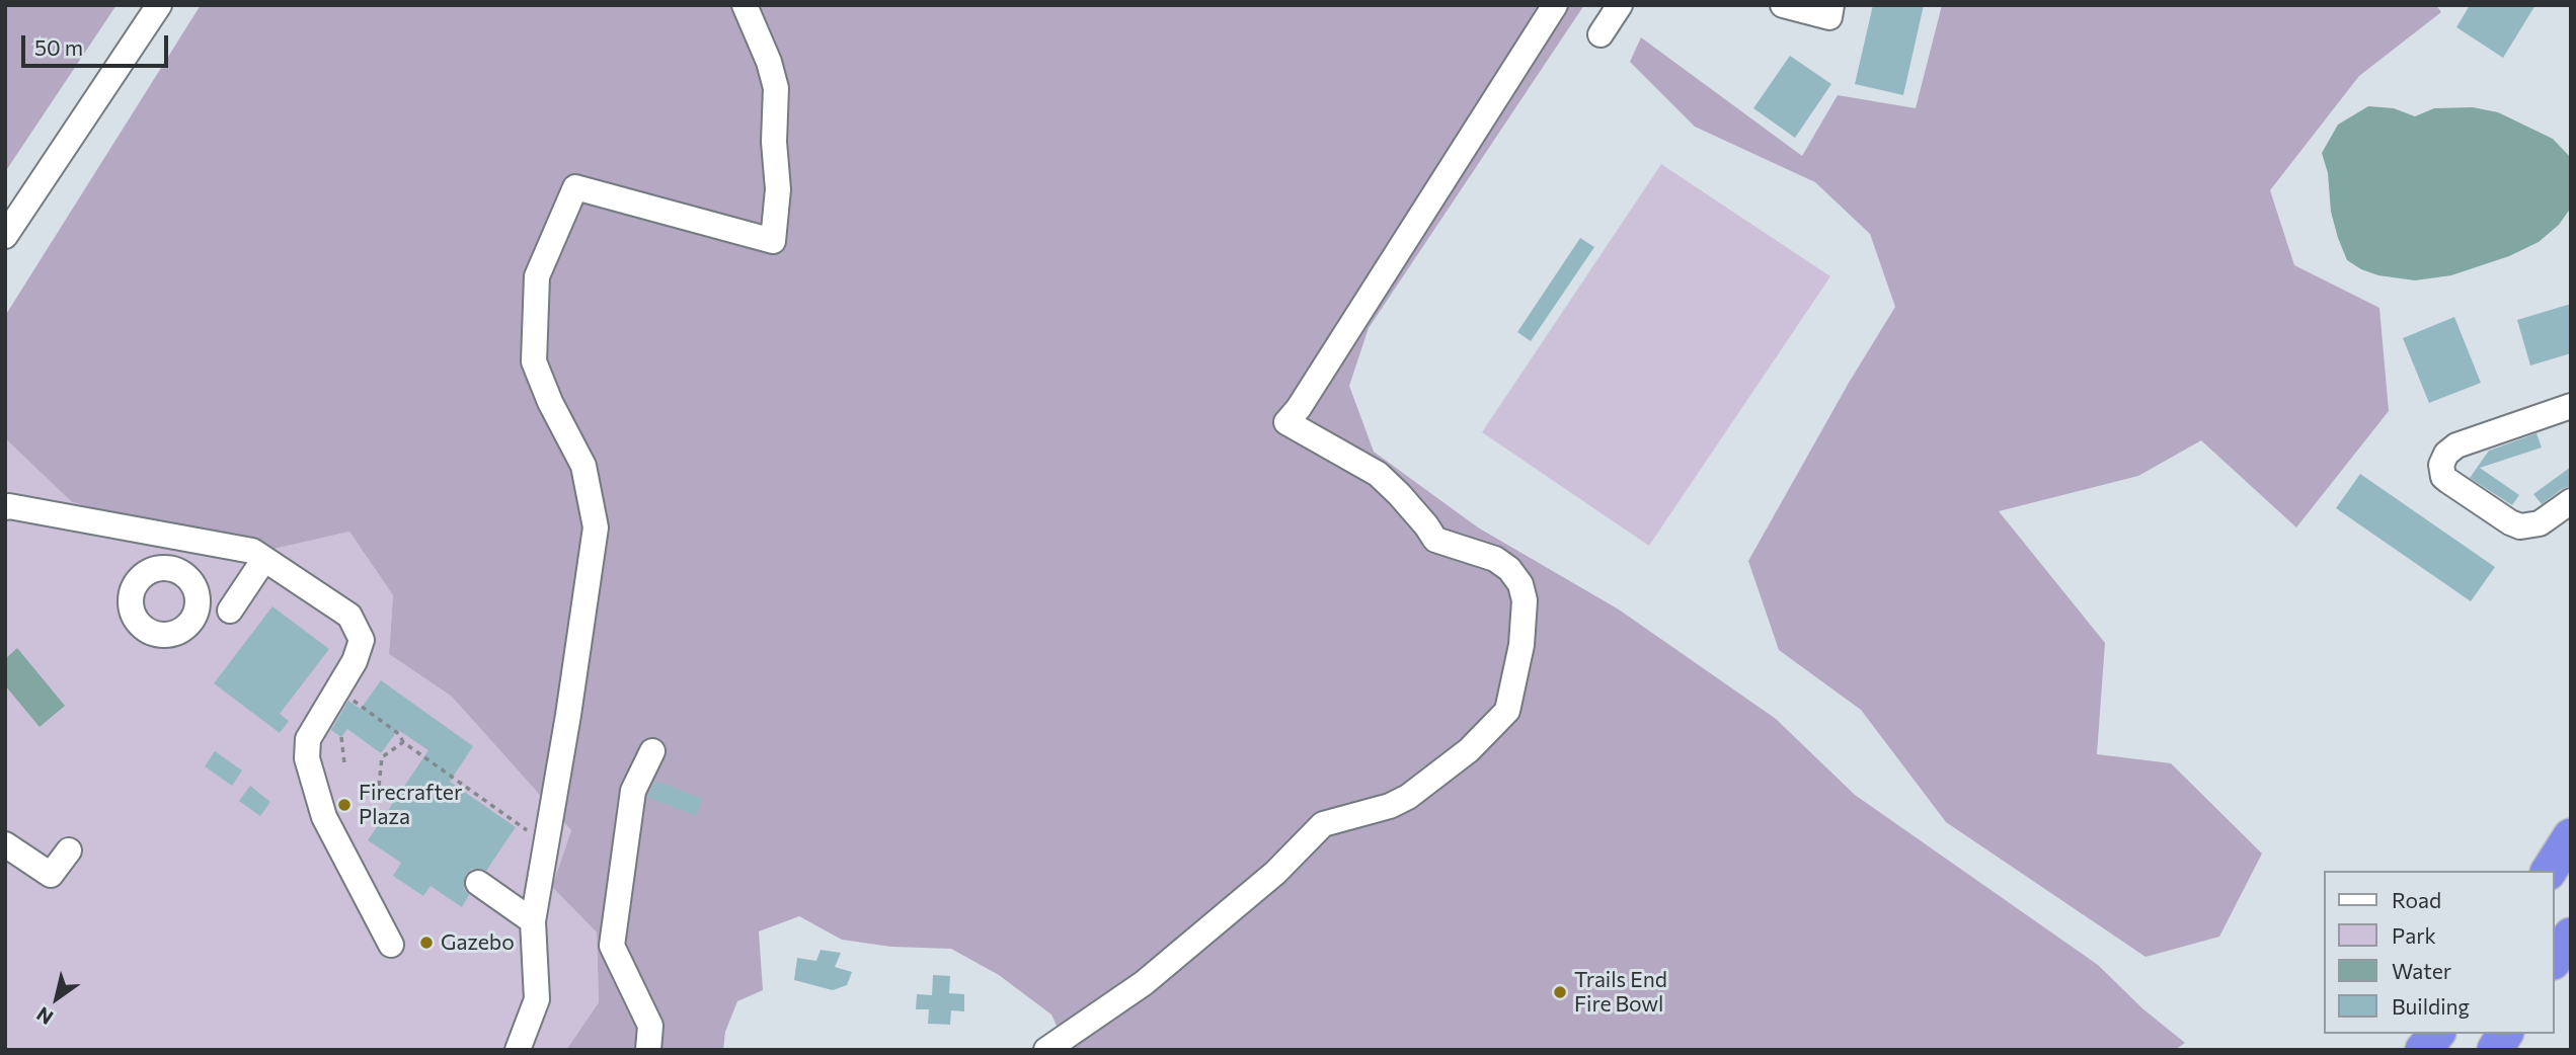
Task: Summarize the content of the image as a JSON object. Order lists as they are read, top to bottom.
{
  "places": ["Firecrafter Plaza", "Gazebo", "Trails End Fire Bowl"],
  "legend": [
    "Road",
    "Park",
    "Water",
    "Building"
  ],
  "scale_bar": "50 m",
  "north": "bottom left"
}
